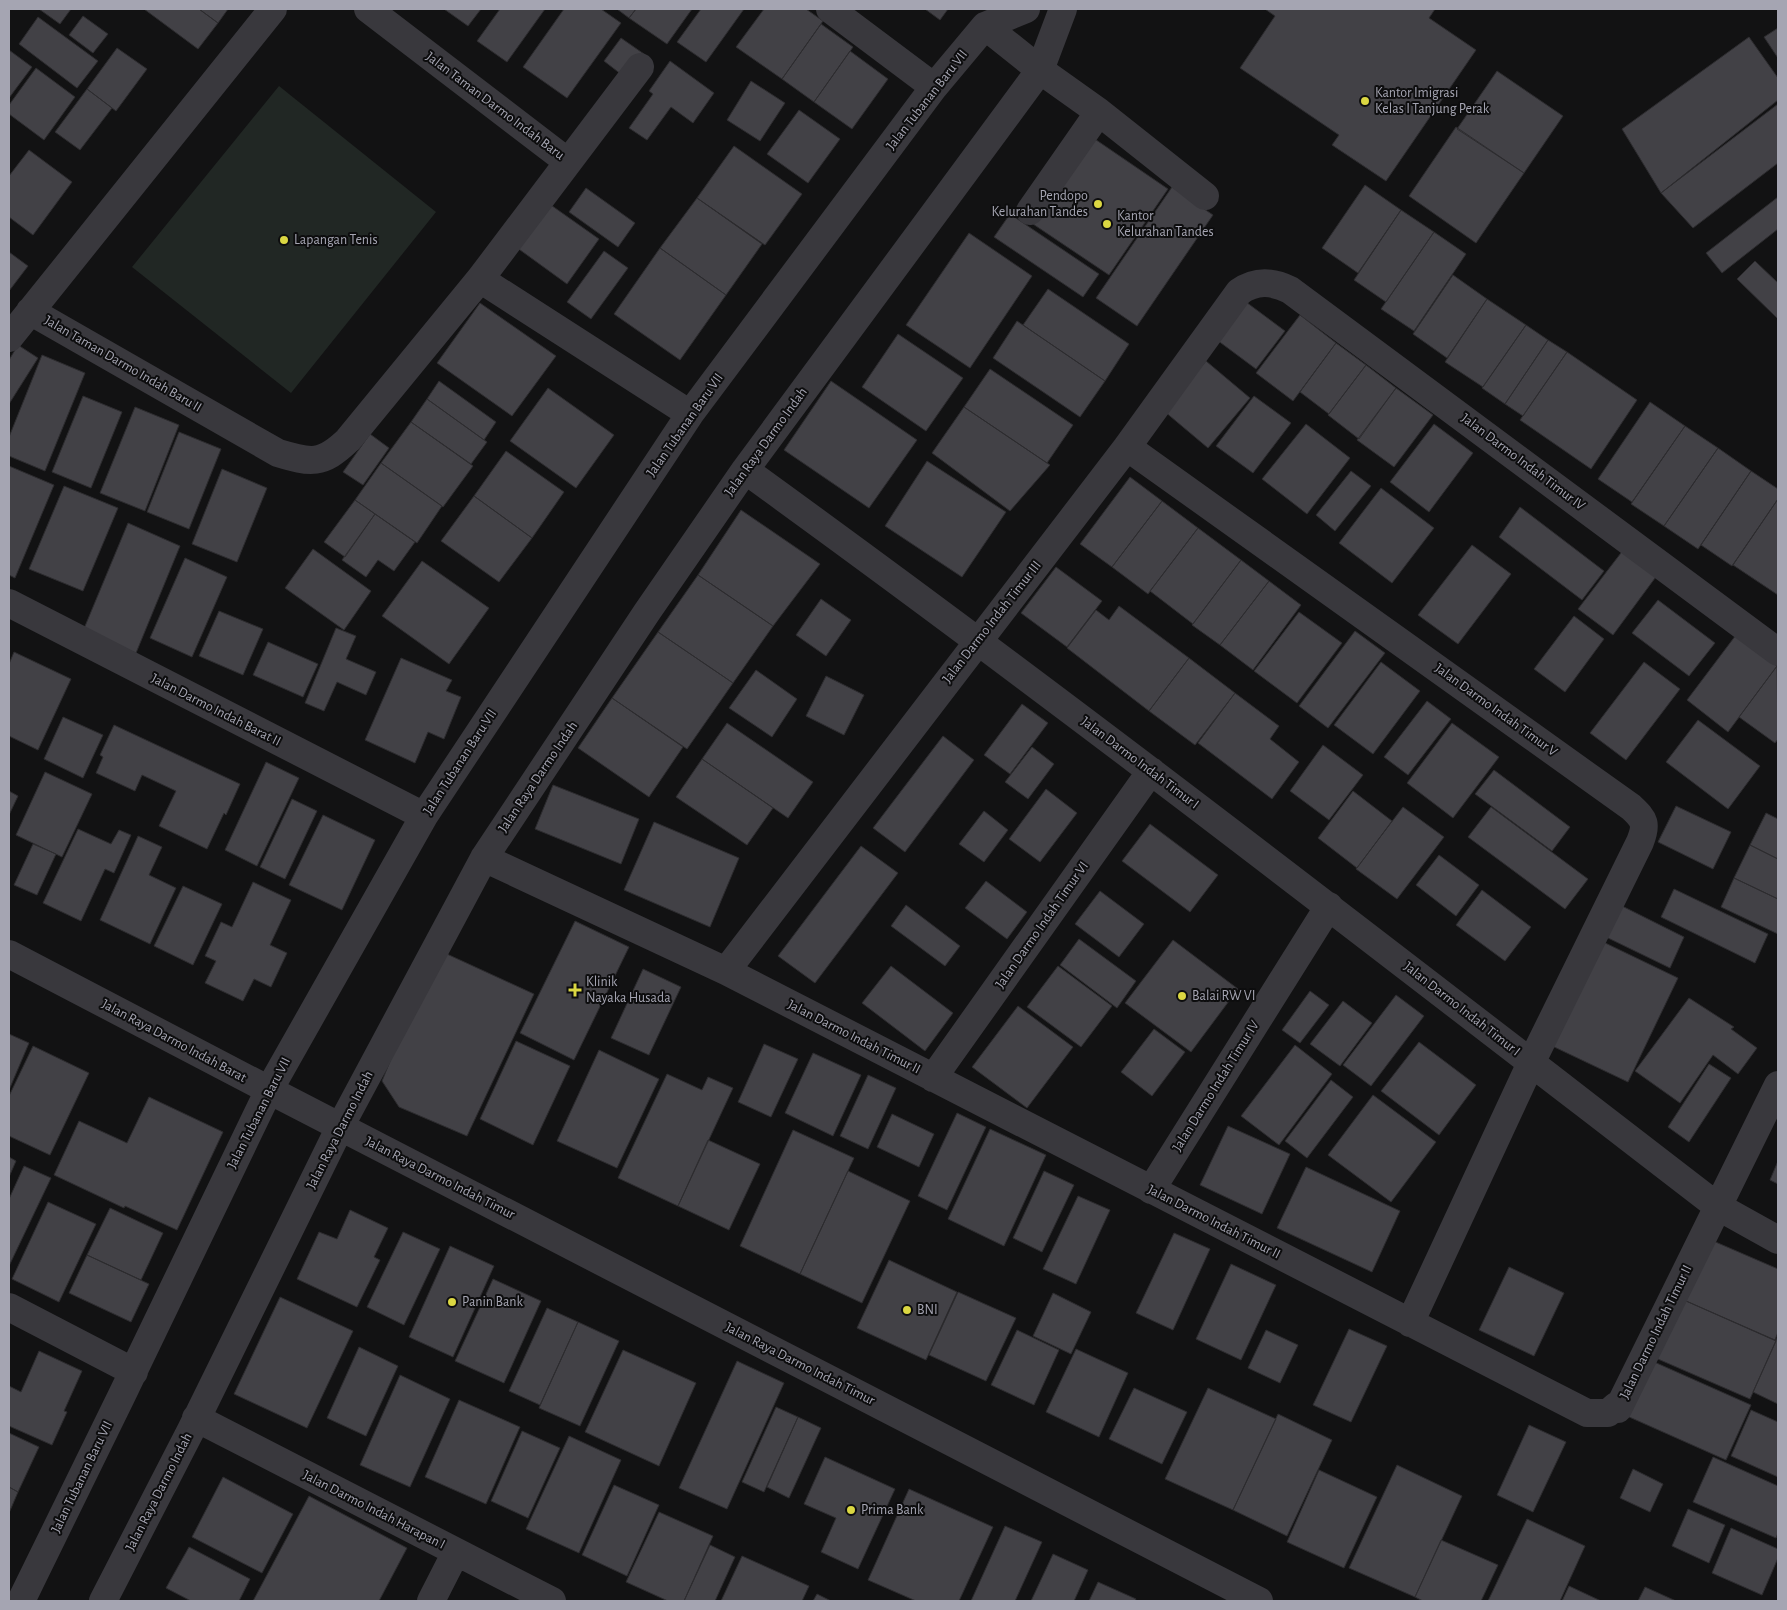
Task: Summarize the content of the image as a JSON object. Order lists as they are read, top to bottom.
{
  "streets": {
    "street": [
      "Jalan Tubanan Baru VII",
      "Jalan Taman Darmo Indah Baru",
      "Jalan Taman Darmo Indah Baru II",
      "Jalan Raya Darmo Indah",
      "Jalan Darmo Indah Timur IV",
      "Jalan Darmo Indah Timur III",
      "Jalan Darmo Indah Barat II",
      "Jalan Darmo Indah Timur V",
      "Jalan Darmo Indah Timur I",
      "Jalan Darmo Indah Timur VI",
      "Jalan Darmo Indah Timur II",
      "Jalan Raya Darmo Indah Barat",
      "Jalan Raya Darmo Indah Timur",
      "Jalan Darmo Indah Harapan I"
    ]
  },
  "crossings": [
    ["Jalan Tubanan Baru VII", "Jalan Darmo Indah Barat II"],
    ["Jalan Tubanan Baru VII", "Jalan Raya Darmo Indah Barat"],
    ["Jalan Taman Darmo Indah Baru", "Jalan Taman Darmo Indah Baru II"],
    ["Jalan Raya Darmo Indah", "Jalan Darmo Indah Timur I"],
    ["Jalan Raya Darmo Indah", "Jalan Darmo Indah Timur II"],
    ["Jalan Raya Darmo Indah", "Jalan Raya Darmo Indah Barat"],
    ["Jalan Raya Darmo Indah", "Jalan Raya Darmo Indah Timur"],
    ["Jalan Raya Darmo Indah", "Jalan Darmo Indah Harapan I"],
    ["Jalan Darmo Indah Timur IV", "Jalan Darmo Indah Timur III"],
    ["Jalan Darmo Indah Timur IV", "Jalan Darmo Indah Timur I"],
    ["Jalan Darmo Indah Timur IV", "Jalan Darmo Indah Timur II"],
    ["Jalan Darmo Indah Timur III", "Jalan Darmo Indah Timur V"],
    ["Jalan Darmo Indah Timur III", "Jalan Darmo Indah Timur I"],
    ["Jalan Darmo Indah Timur III", "Jalan Darmo Indah Timur II"],
    ["Jalan Darmo Indah Timur V", "Jalan Darmo Indah Timur I"],
    ["Jalan Darmo Indah Timur I", "Jalan Darmo Indah Timur VI"],
    ["Jalan Darmo Indah Timur I", "Jalan Darmo Indah Timur II"],
    ["Jalan Darmo Indah Timur VI", "Jalan Darmo Indah Timur II"],
    ["Jalan Raya Darmo Indah Barat", "Jalan Raya Darmo Indah Timur"]
  ],
  "places": {
    "other": [
      "Kantor Imigrasi Kelas I Tanjung Perak",
      "Pendopo Kelurahan Tandes",
      "Kantor Kelurahan Tandes",
      "Lapangan Tenis",
      "Balai RW VI",
      "Panin Bank",
      "BNI",
      "Prima Bank"
    ],
    "health": ["Klinik Nayaka Husada"]
  }
}
